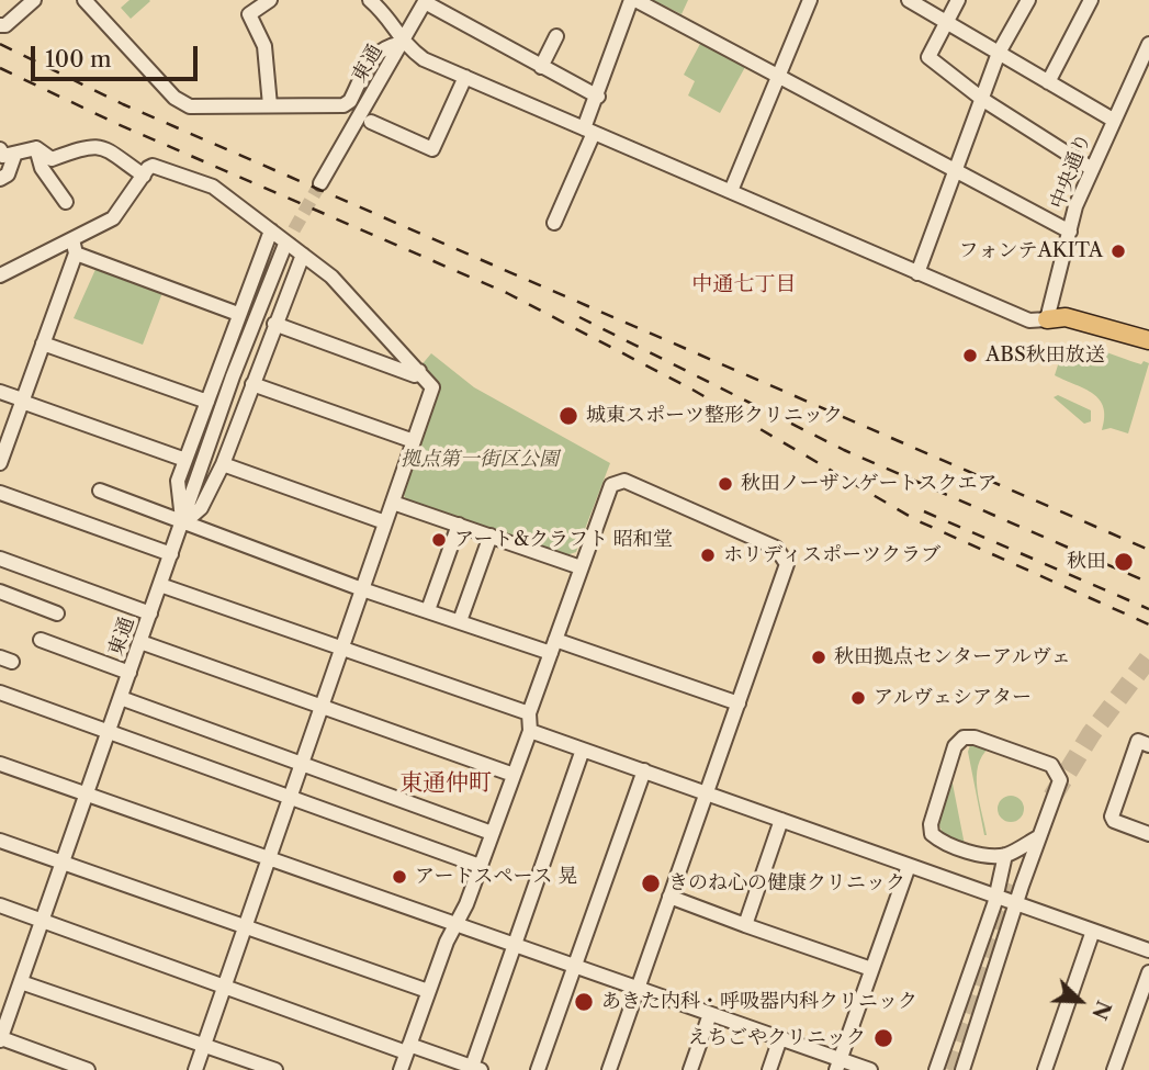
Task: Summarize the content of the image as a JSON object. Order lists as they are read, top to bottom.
{
  "streets": {
    "street": ["東通", "中央通り"]
  },
  "districts": ["中通七丁目", "東通仲町"],
  "parks": ["拠点第一街区公園"],
  "places": [
    "フォンテAKITA",
    "ABS秋田放送",
    "城東スポーツ整形クリニック",
    "秋田ノーザンゲートスクエア",
    "アート&クラフト 昭和堂",
    "ホリディスポーツクラブ",
    "秋田",
    "秋田拠点センターアルヴェ",
    "アルヴェシアター",
    "アートスペース 晃",
    "きのね心の健康クリニック",
    "あきた内科・呼吸器内科クリニック",
    "えちごやクリニック"
  ],
  "scale_bar": "100 m",
  "north": "bottom right"
}
